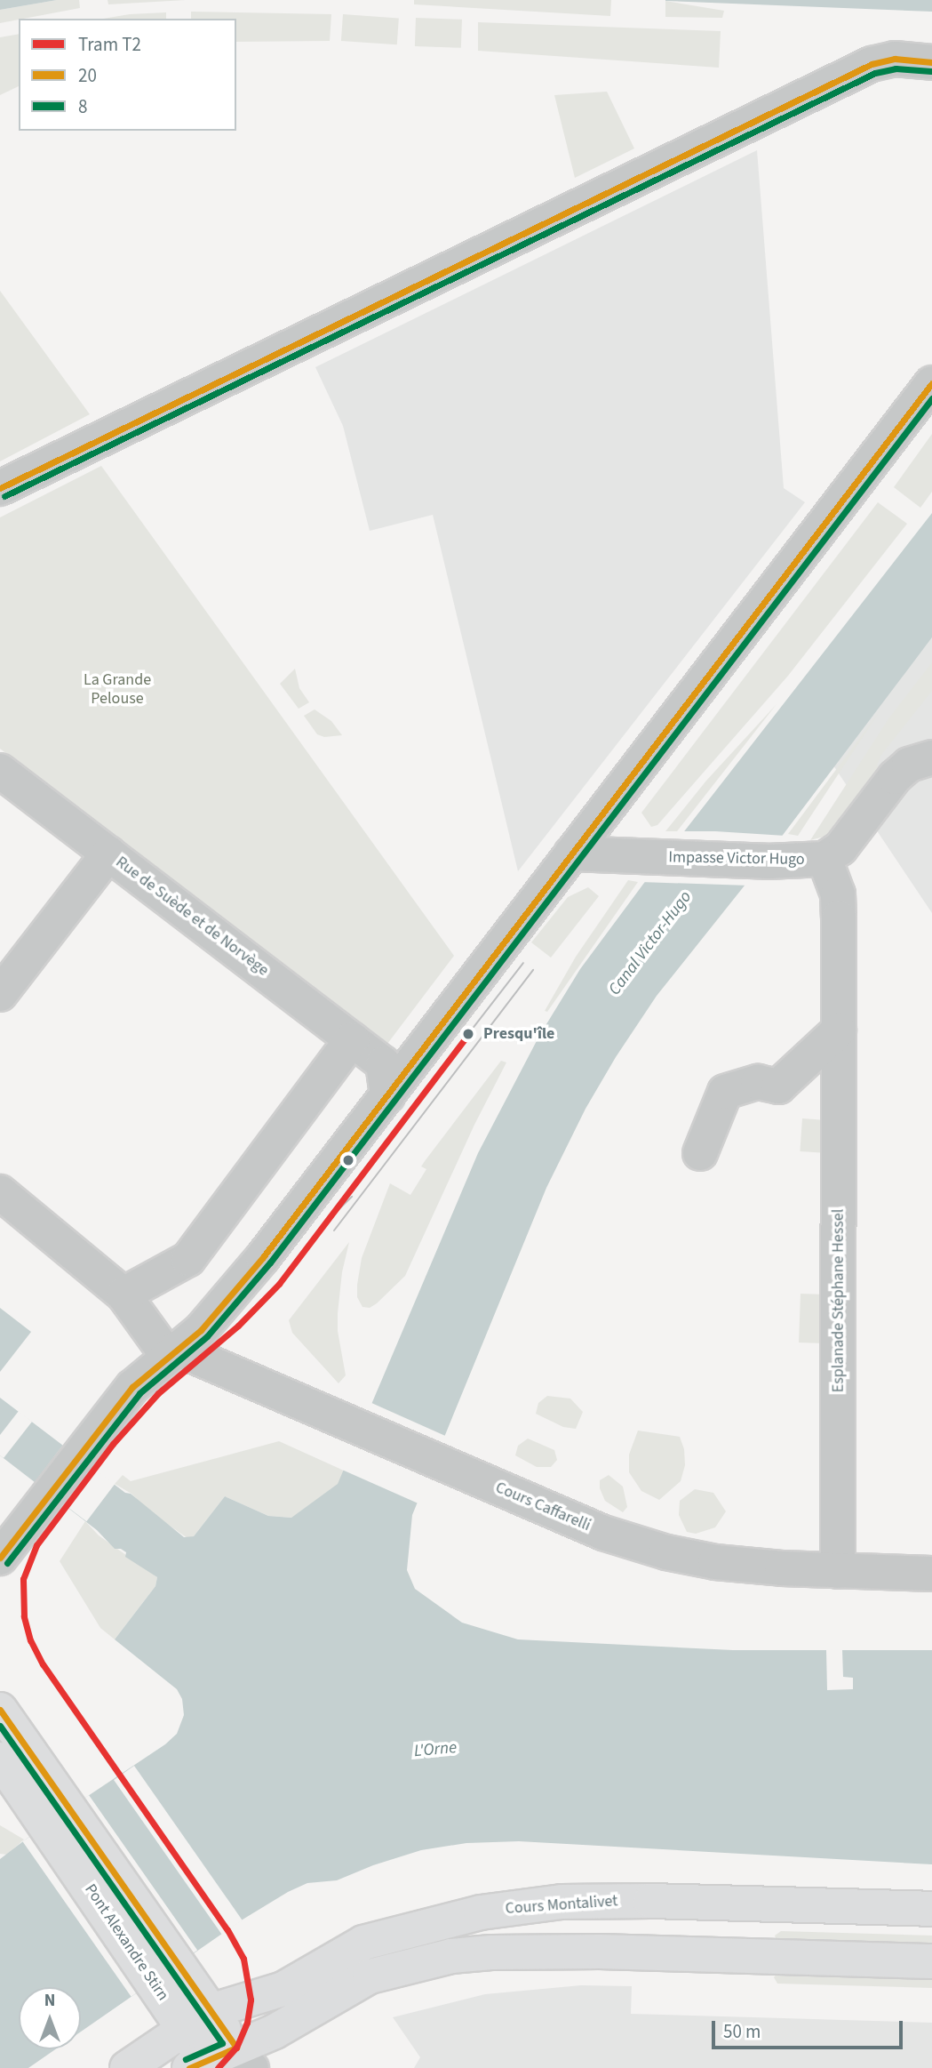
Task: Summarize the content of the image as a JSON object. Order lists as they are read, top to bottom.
{
  "streets": {
    "main road": ["Cours Montalivet", "Pont Alexandre Stirn"],
    "street": [
      "Impasse Victor Hugo",
      "Rue de Suède et de Norvège",
      "Esplanade Stéphane Hessel",
      "Cours Caffarelli"
    ]
  },
  "crossings": [
    ["Impasse Victor Hugo", "Esplanade Stéphane Hessel"],
    ["Esplanade Stéphane Hessel", "Cours Caffarelli"],
    ["Cours Montalivet", "Pont Alexandre Stirn"]
  ],
  "water": ["Canal Victor-Hugo", "L'Orne"],
  "parks": ["La Grande Pelouse"],
  "places": ["Presqu'île"],
  "lines": ["transit line 20", "transit line 8", "tram line T2"],
  "legend": ["Tram T2", "20", "8"],
  "scale_bar": "50 m",
  "north": "top"
}
